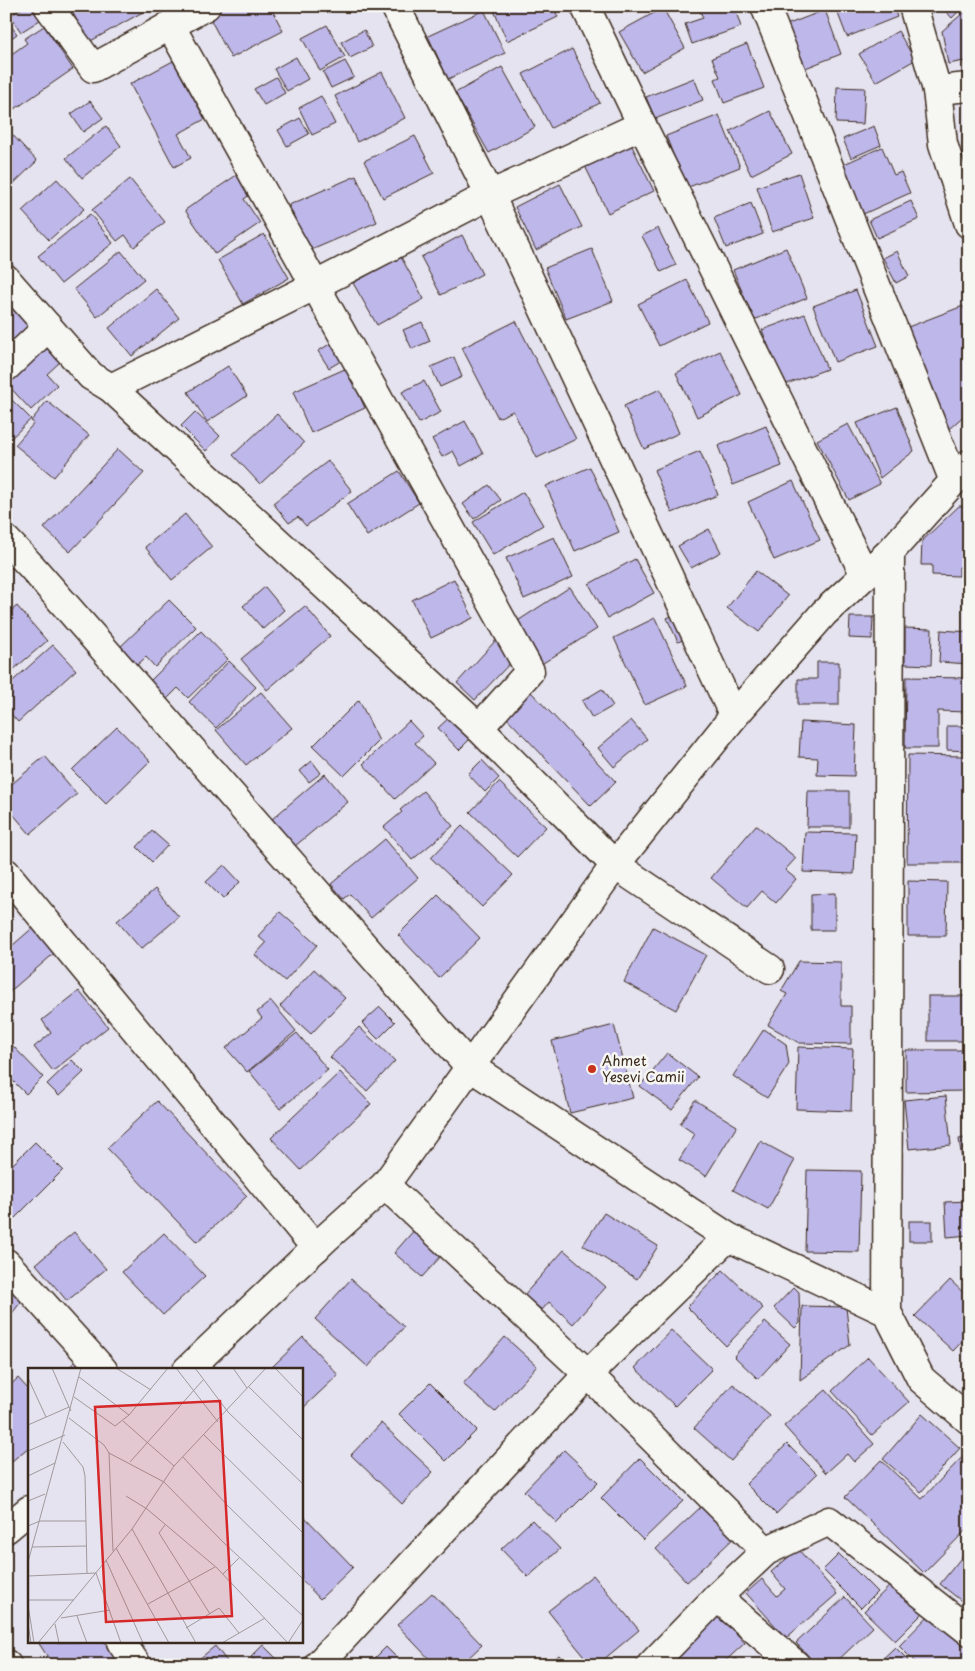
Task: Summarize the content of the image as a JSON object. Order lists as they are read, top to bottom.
{
  "places": ["Ahmet Yesevi Camii"]
}
